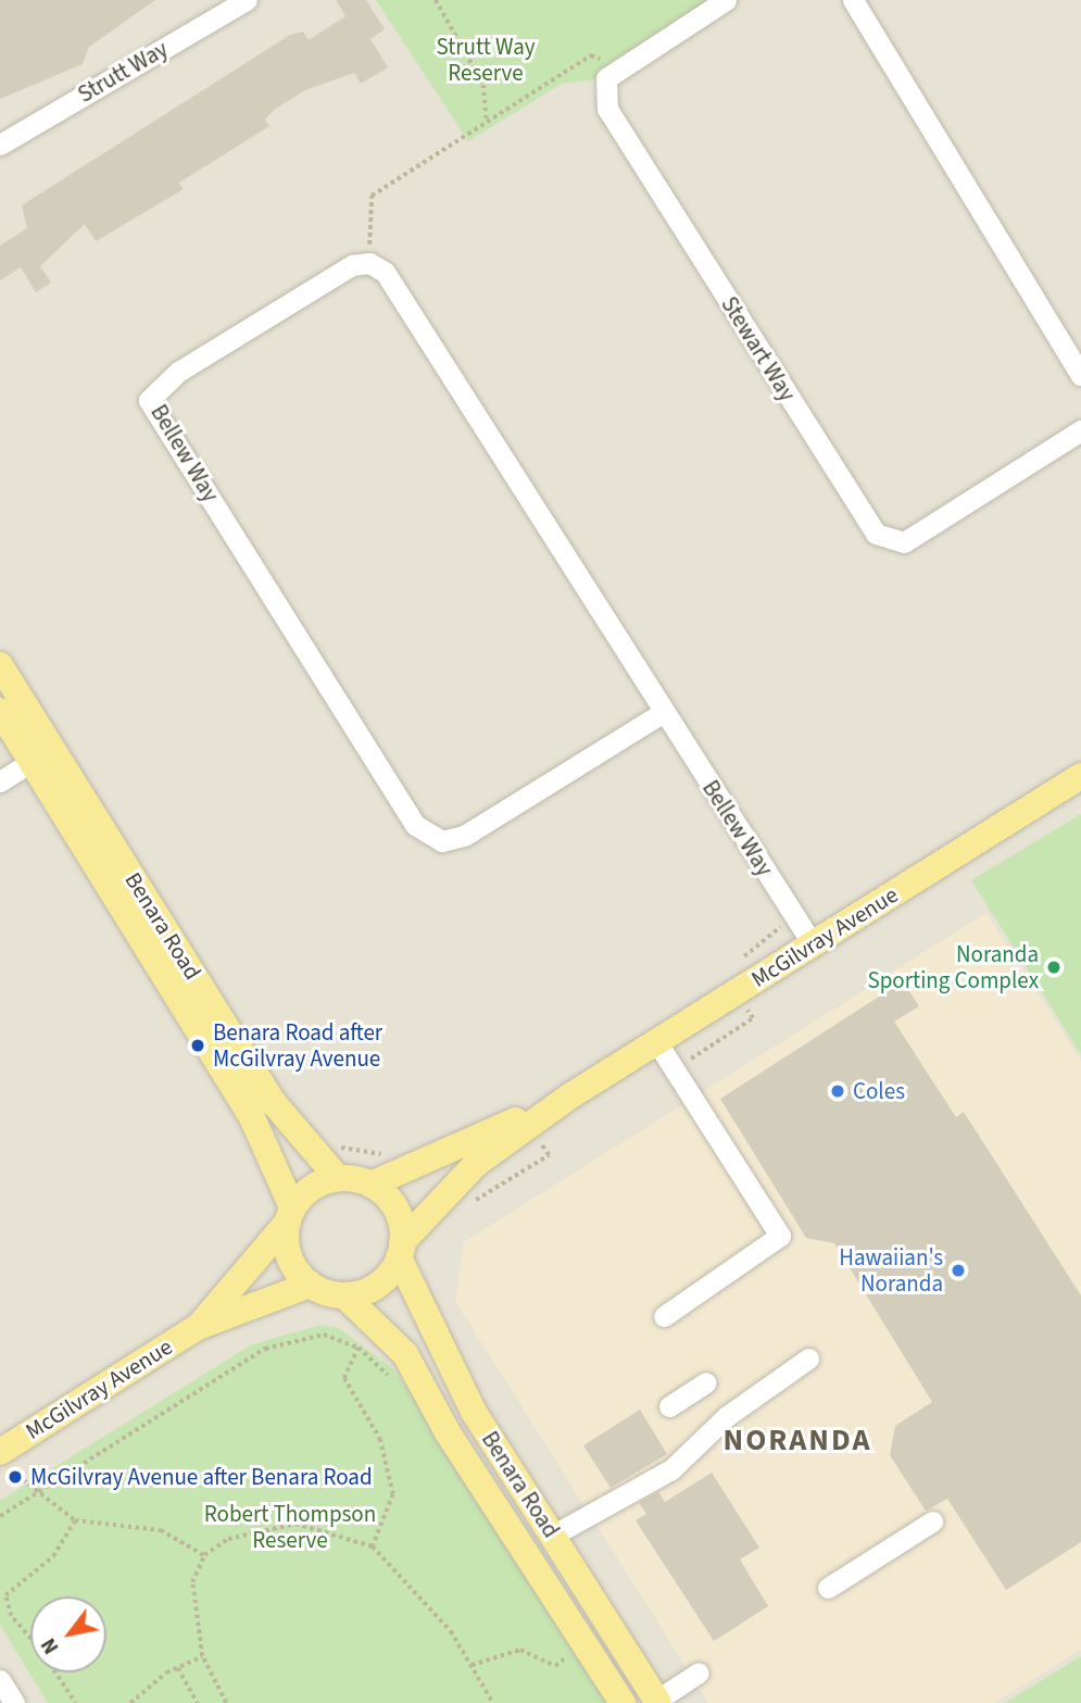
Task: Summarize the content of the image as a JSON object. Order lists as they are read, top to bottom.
{
  "streets": {
    "main road": ["Benara Road", "McGilvray Avenue"],
    "street": ["Strutt Way", "Stewart Way", "Bellew Way"]
  },
  "crossings": [
    ["Bellew Way", "McGilvray Avenue"],
    ["Benara Road", "McGilvray Avenue"]
  ],
  "districts": ["NORANDA"],
  "parks": ["Strutt Way Reserve", "Robert Thompson Reserve"],
  "places": [
    "Noranda Sporting Complex",
    "Benara Road after McGilvray Avenue",
    "Coles",
    "Hawaiian's Noranda",
    "McGilvray Avenue after Benara Road"
  ],
  "north": "bottom left"
}
